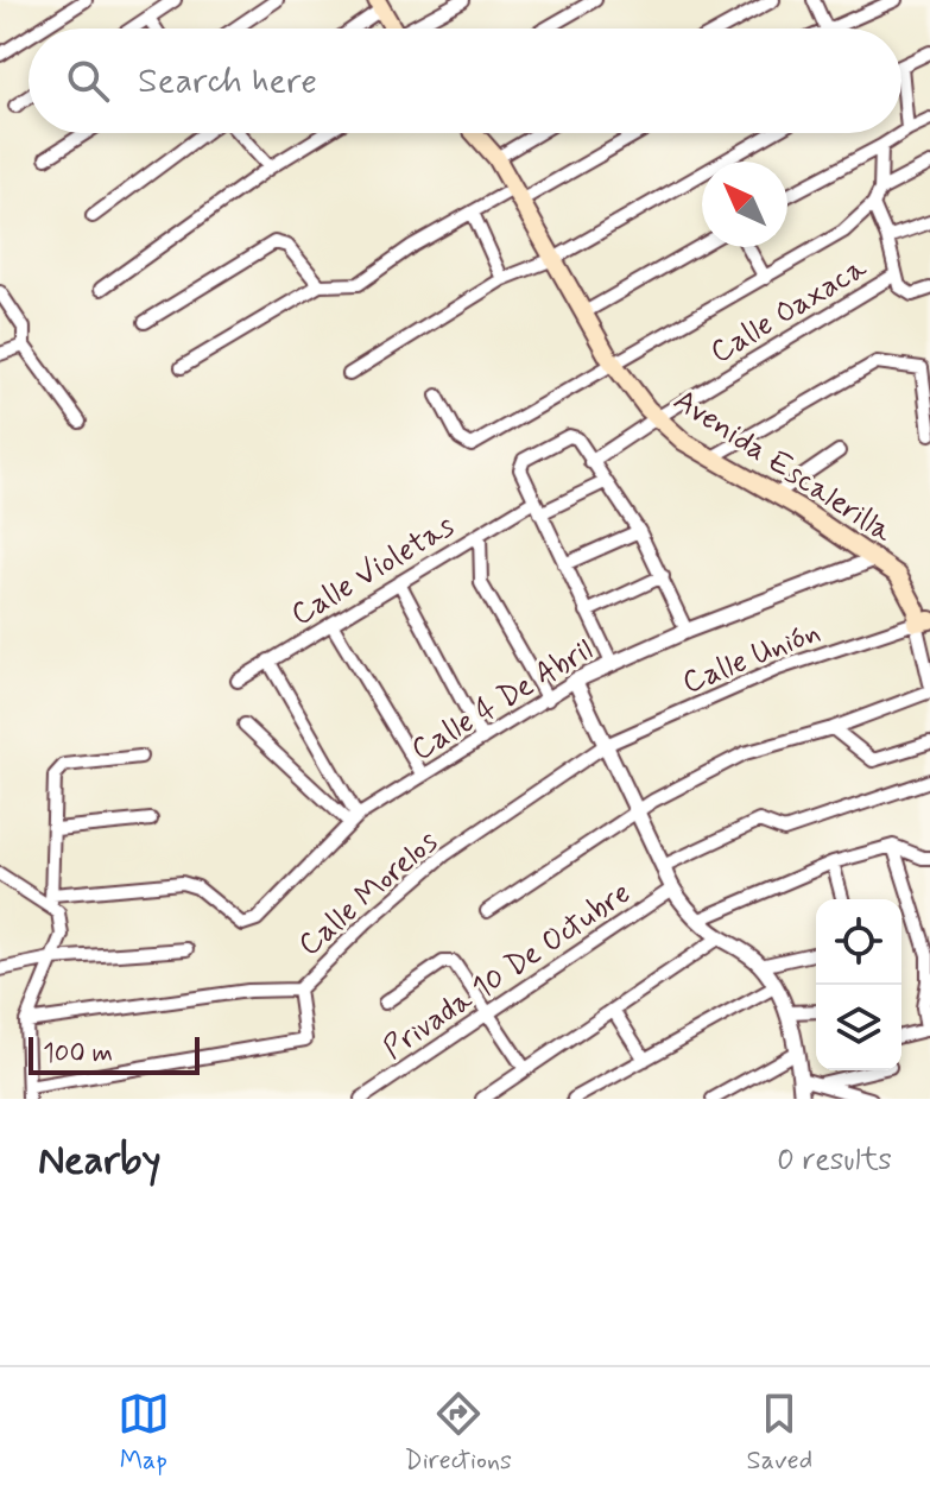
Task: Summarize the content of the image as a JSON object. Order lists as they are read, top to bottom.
{
  "streets": {
    "main road": ["Avenida Escalerilla"],
    "street": [
      "Calle Oaxaca",
      "Calle Violetas",
      "Calle Unión",
      "Calle 4 De Abril",
      "Calle Morelos",
      "Privada 10 De Octubre"
    ]
  },
  "crossings": [
    ["Calle Oaxaca", "Avenida Escalerilla"],
    ["Avenida Escalerilla", "Calle Unión"],
    ["Avenida Escalerilla", "Calle 4 De Abril"],
    ["Calle Unión", "Calle Morelos"]
  ],
  "scale_bar": "100 m",
  "north": "top left",
  "page": {
    "search": "Search here",
    "scale": "100 m",
    "heading": ["Nearby", "0 results"],
    "nav": ["Map", "Directions", "Saved"]
  }
}
